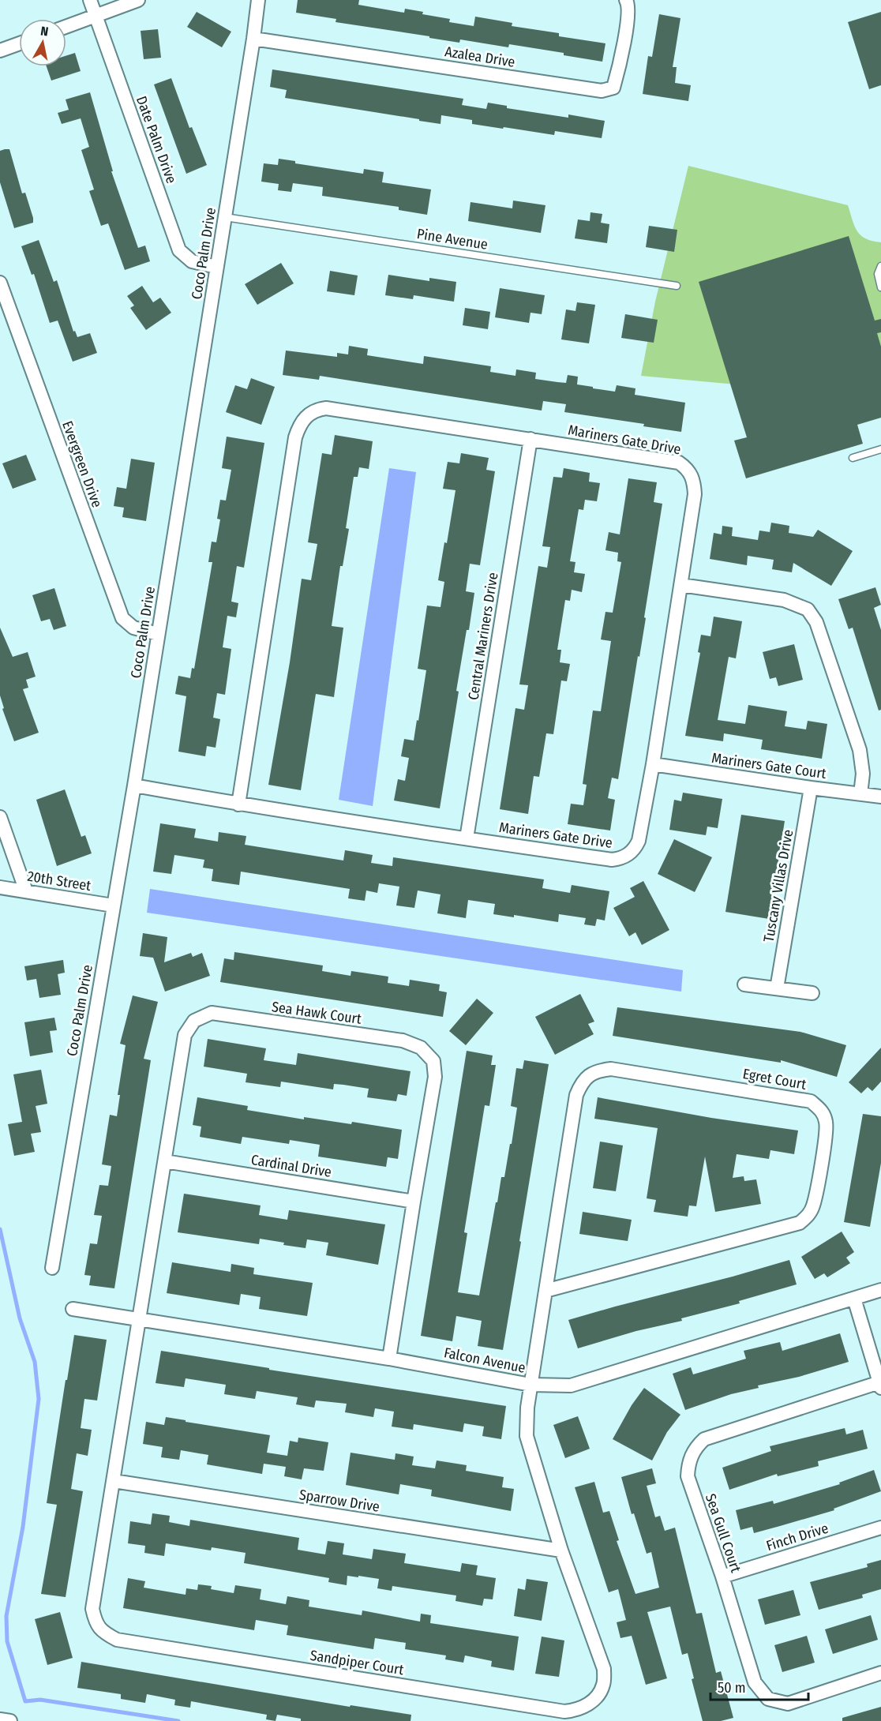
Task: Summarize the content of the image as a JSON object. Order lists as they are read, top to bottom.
{
  "streets": {
    "street": [
      "Azalea Drive",
      "Date Palm Drive",
      "Coco Palm Drive",
      "Mariners Gate Drive",
      "Evergreen Drive",
      "Central Mariners Drive",
      "Mariners Gate Court",
      "20th Street",
      "Tuscany Villas Drive",
      "Sea Hawk Court",
      "Egret Court",
      "Cardinal Drive",
      "Falcon Avenue",
      "Sparrow Drive",
      "Sea Gull Court",
      "Finch Drive",
      "Sandpiper Court"
    ],
    "lane": ["Pine Avenue"]
  },
  "crossings": [
    ["Azalea Drive", "Coco Palm Drive"],
    ["Date Palm Drive", "Coco Palm Drive"],
    ["Pine Avenue", "Coco Palm Drive"],
    ["Coco Palm Drive", "Mariners Gate Drive"],
    ["Coco Palm Drive", "Evergreen Drive"],
    ["Coco Palm Drive", "20th Street"],
    ["Mariners Gate Drive", "Central Mariners Drive"],
    ["Mariners Gate Drive", "Mariners Gate Court"],
    ["Mariners Gate Court", "Tuscany Villas Drive"],
    ["Sea Hawk Court", "Cardinal Drive"],
    ["Sea Hawk Court", "Falcon Avenue"],
    ["Sea Hawk Court", "Sandpiper Court"],
    ["Egret Court", "Falcon Avenue"],
    ["Egret Court", "Sandpiper Court"],
    ["Falcon Avenue", "Sea Gull Court"],
    ["Falcon Avenue", "Sandpiper Court"],
    ["Sparrow Drive", "Sandpiper Court"],
    ["Sea Gull Court", "Finch Drive"]
  ],
  "scale_bar": "50 m",
  "north": "top"
}
